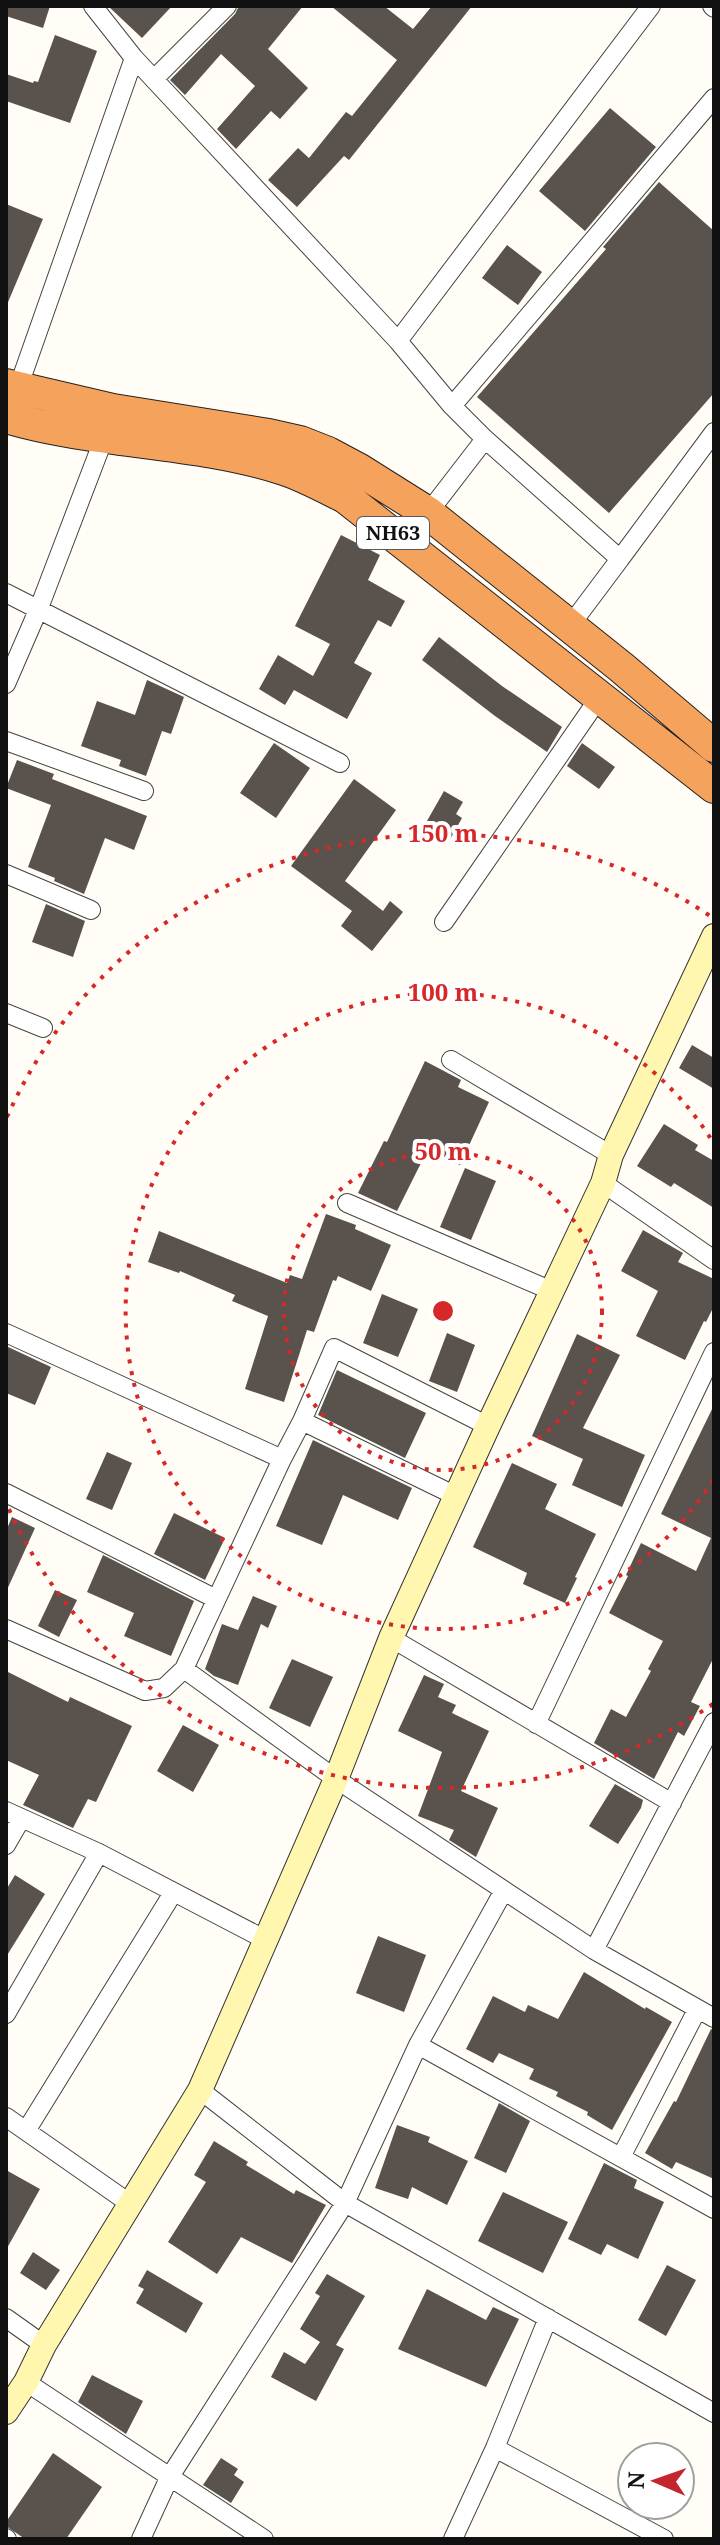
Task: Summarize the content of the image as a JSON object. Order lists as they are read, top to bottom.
{
  "streets": {
    "highway": ["NH63"]
  },
  "north": "left",
  "rings": ["150 m", "100 m", "50 m"]
}
